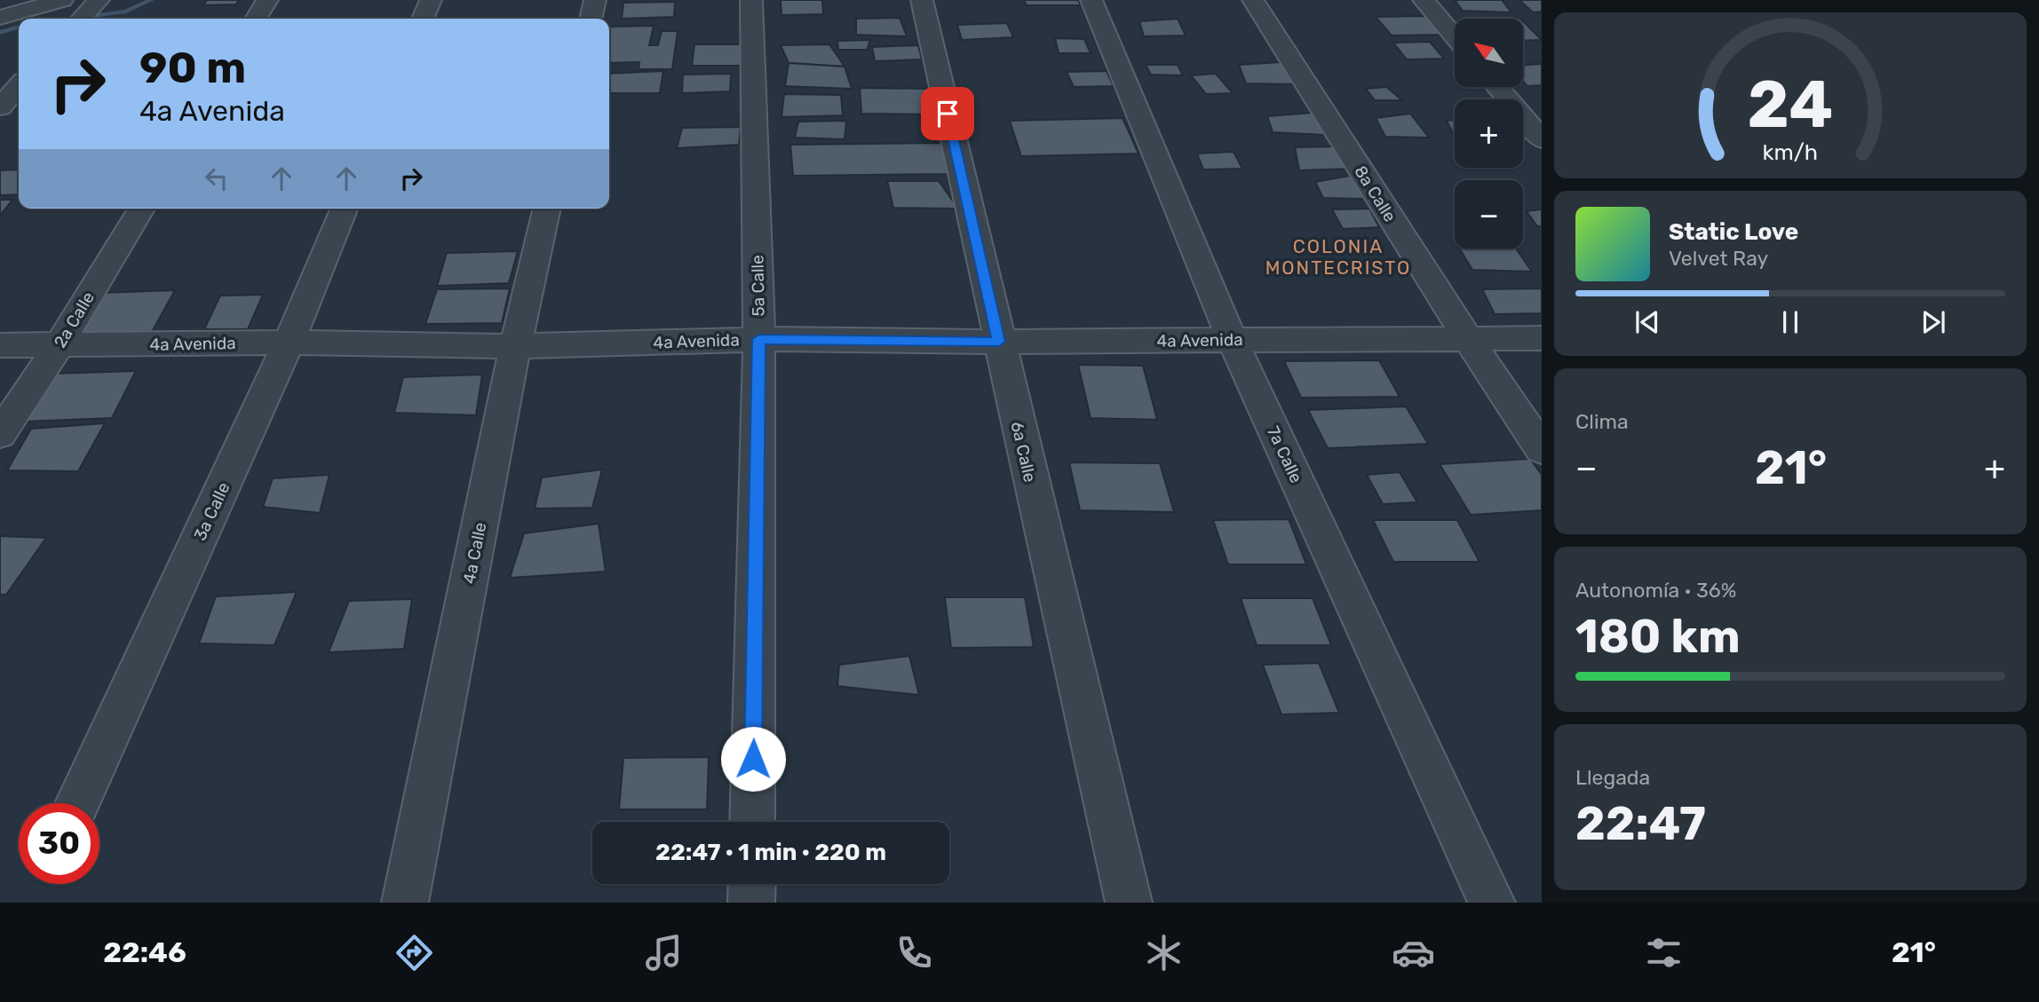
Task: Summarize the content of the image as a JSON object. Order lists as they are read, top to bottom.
{
  "streets": {
    "street": [
      "8a Calle",
      "5a Calle",
      "2a Calle",
      "4a Avenida",
      "6a Calle",
      "7a Calle",
      "3a Calle",
      "4a Calle"
    ]
  },
  "crossings": [
    ["8a Calle", "4a Avenida"],
    ["5a Calle", "4a Avenida"],
    ["2a Calle", "4a Avenida"],
    ["4a Avenida", "6a Calle"],
    ["4a Avenida", "7a Calle"],
    ["4a Avenida", "3a Calle"],
    ["4a Avenida", "4a Calle"]
  ],
  "districts": ["COLONIA MONTECRISTO"],
  "north": "top left",
  "page": {
    "map_buttons": ["+", "−"],
    "turn": ["90 m", "4a Avenida"],
    "song": ["Static Love", "Velvet Ray"],
    "tile": [
      "Clima",
      ["Autonomía · 36%", "180 km"],
      ["Llegada", "22:47"]
    ],
    "heat": ["−", "21°", "+"],
    "limit": "30",
    "trip": "22:47 · 1 min · 220 m",
    "tabs": ["22:46", "21°"],
    "gauge": ["24", "km/h"]
  }
}
